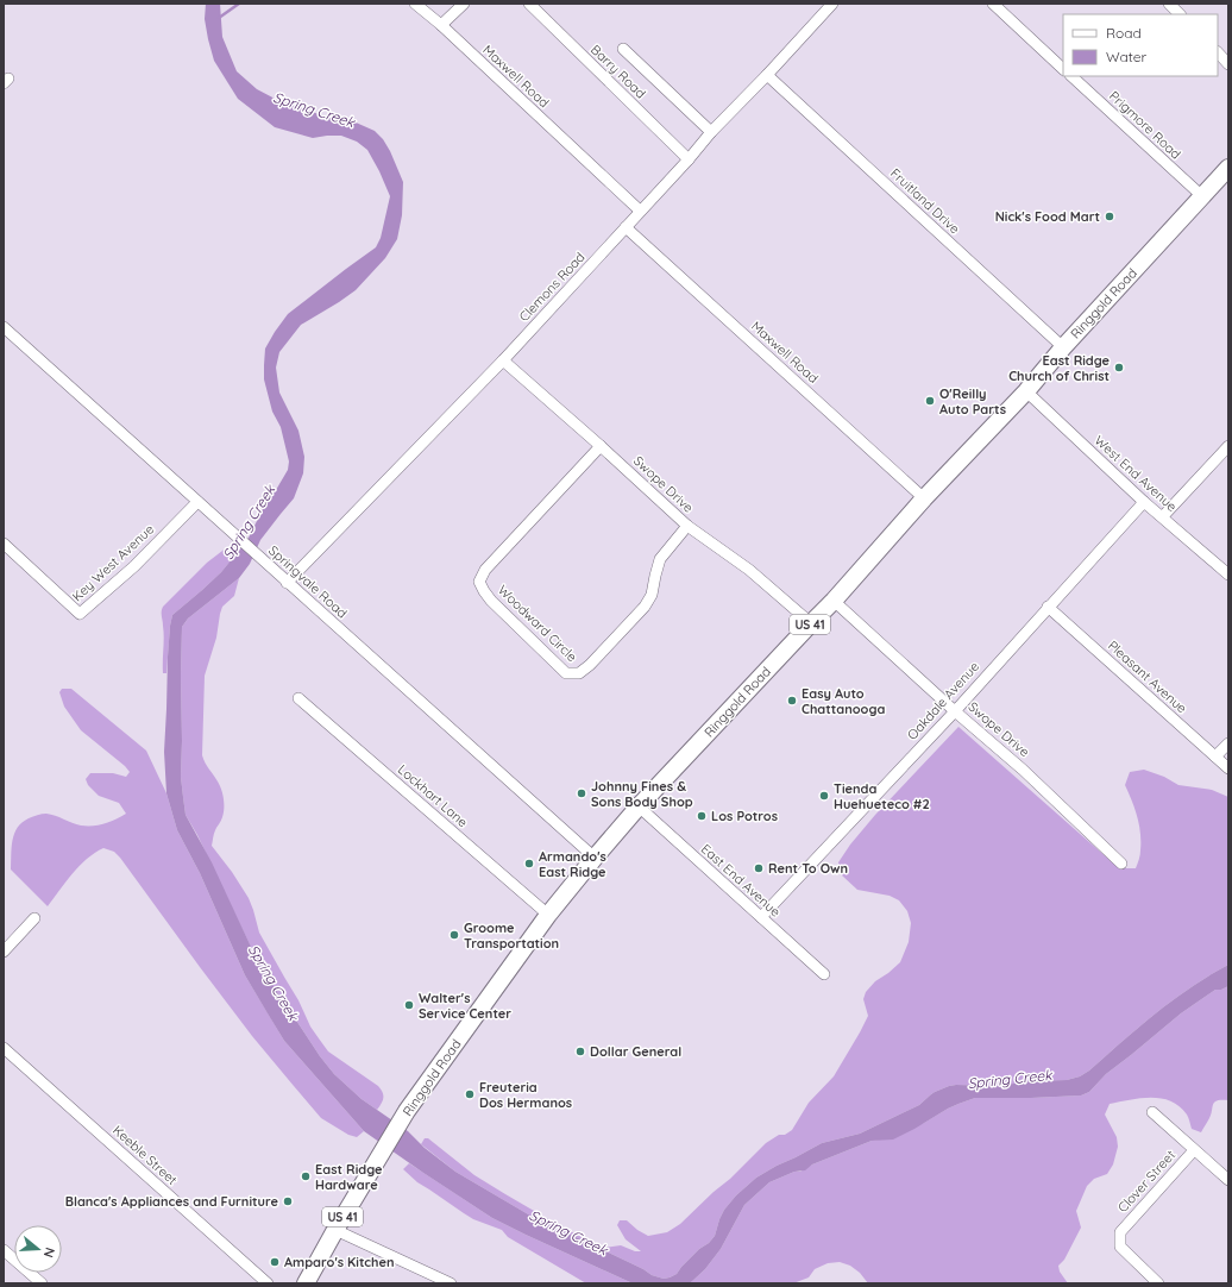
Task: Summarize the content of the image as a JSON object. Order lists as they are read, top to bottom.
{
  "streets": {
    "main road": ["Ringgold Road", "US 41"],
    "street": [
      "Barry Road",
      "Maxwell Road",
      "Prigmore Road",
      "Fruitland Drive",
      "Clemons Road",
      "West End Avenue",
      "Swope Drive",
      "Key West Avenue",
      "Springvale Road",
      "Woodward Circle",
      "Pleasant Avenue",
      "Oakdale Avenue",
      "Lockhart Lane",
      "East End Avenue",
      "Keeble Street",
      "Clover Street"
    ]
  },
  "crossings": [
    ["Barry Road", "Clemons Road"],
    ["Maxwell Road", "Clemons Road"],
    ["Maxwell Road", "Ringgold Road"],
    ["Prigmore Road", "Ringgold Road"],
    ["Fruitland Drive", "Clemons Road"],
    ["Fruitland Drive", "Ringgold Road"],
    ["Clemons Road", "Swope Drive"],
    ["Clemons Road", "Springvale Road"],
    ["Ringgold Road", "West End Avenue"],
    ["Ringgold Road", "Swope Drive"],
    ["Ringgold Road", "Springvale Road"],
    ["Ringgold Road", "Lockhart Lane"],
    ["Ringgold Road", "East End Avenue"],
    ["West End Avenue", "Oakdale Avenue"],
    ["Swope Drive", "Woodward Circle"],
    ["Swope Drive", "Oakdale Avenue"],
    ["Key West Avenue", "Springvale Road"],
    ["Pleasant Avenue", "Oakdale Avenue"],
    ["Oakdale Avenue", "East End Avenue"]
  ],
  "water": ["Spring Creek"],
  "places": [
    "Nick's Food Mart",
    "East Ridge Church of Christ",
    "O'Reilly Auto Parts",
    "Easy Auto Chattanooga",
    "Johnny Fines & Sons Body Shop",
    "Tienda Huehueteco #2",
    "Los Potros",
    "Armando's East Ridge",
    "Rent To Own",
    "Groome Transportation",
    "Walter's Service Center",
    "Dollar General",
    "Freuteria Dos Hermanos",
    "East Ridge Hardware",
    "Blanca's Appliances and Furniture",
    "Amparo's Kitchen"
  ],
  "legend": ["Road", "Water"],
  "north": "right"
}
